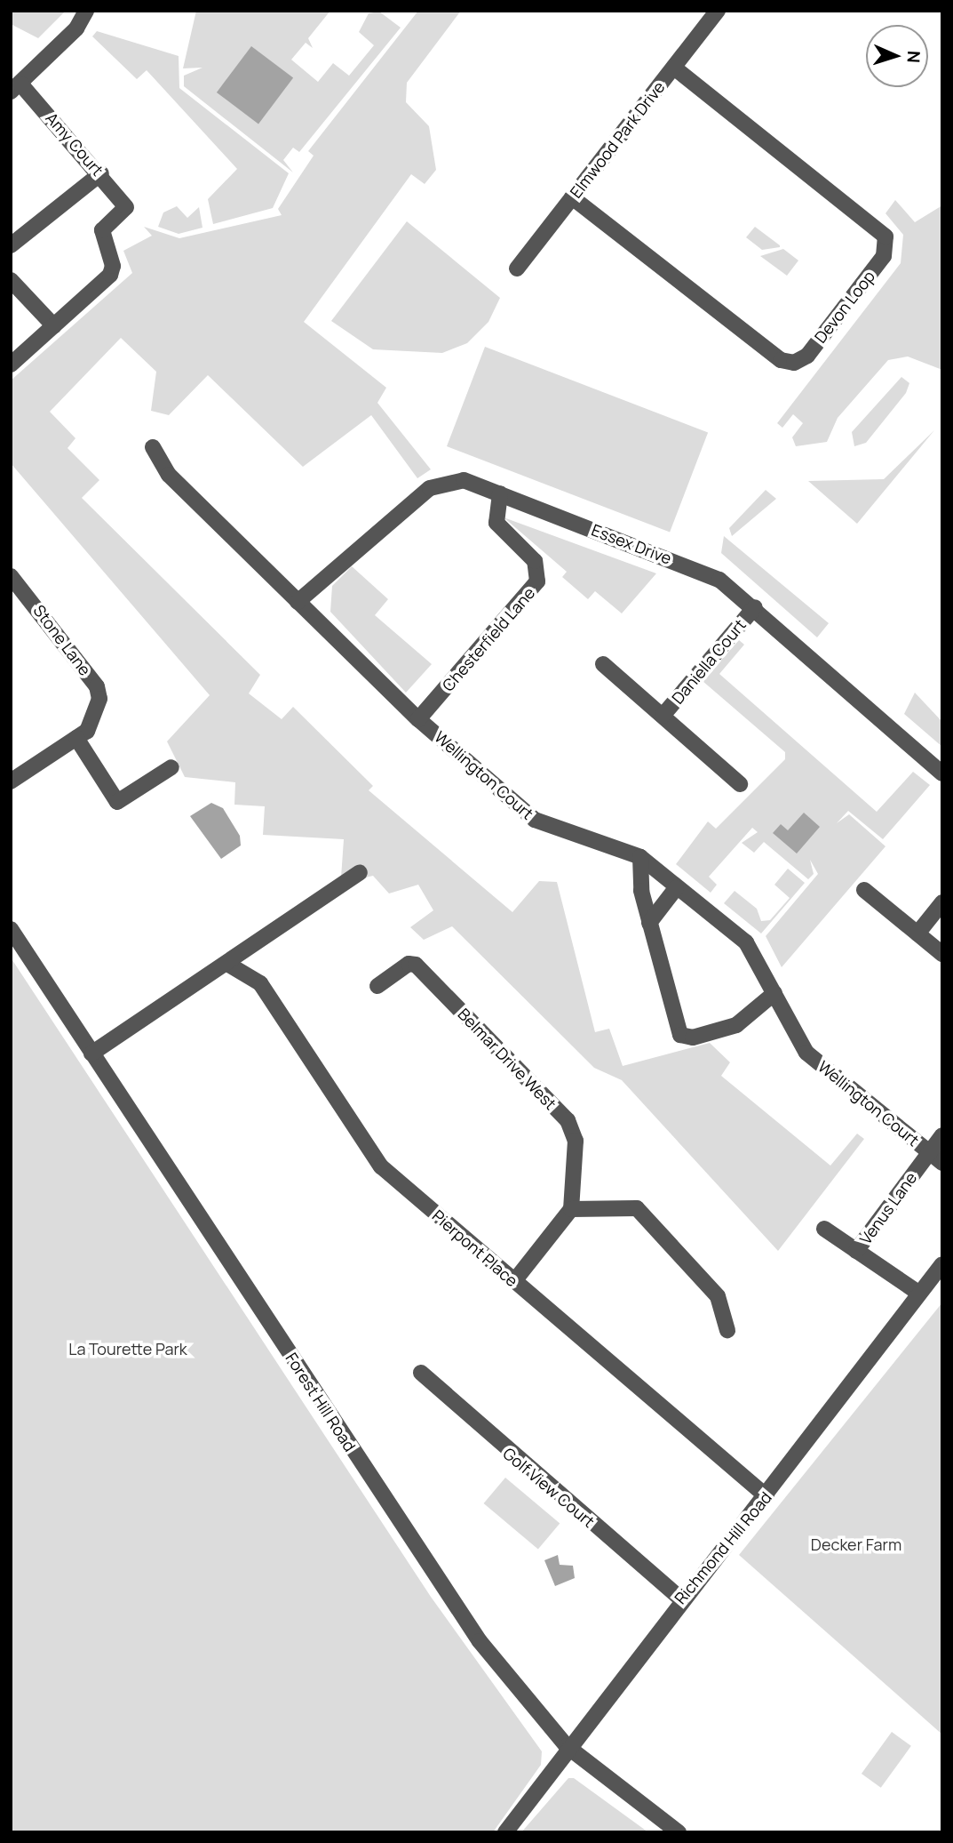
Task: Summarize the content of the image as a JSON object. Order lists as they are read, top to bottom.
{
  "streets": {
    "street": [
      "Elmwood Park Drive",
      "Amy Court",
      "Devon Loop",
      "Essex Drive",
      "Chesterfield Lane",
      "Stone Lane",
      "Daniella Court",
      "Wellington Court",
      "Belmar Drive West",
      "Venus Lane",
      "Pierpont Place",
      "Forest Hill Road",
      "Golf View Court",
      "Richmond Hill Road"
    ]
  },
  "crossings": [
    ["Elmwood Park Drive", "Devon Loop"],
    ["Essex Drive", "Chesterfield Lane"],
    ["Essex Drive", "Daniella Court"],
    ["Essex Drive", "Wellington Court"],
    ["Chesterfield Lane", "Wellington Court"],
    ["Wellington Court", "Venus Lane"],
    ["Venus Lane", "Richmond Hill Road"],
    ["Pierpont Place", "Richmond Hill Road"],
    ["Forest Hill Road", "Richmond Hill Road"],
    ["Golf View Court", "Richmond Hill Road"]
  ],
  "parks": ["La Tourette Park", "Decker Farm"],
  "north": "right"
}
